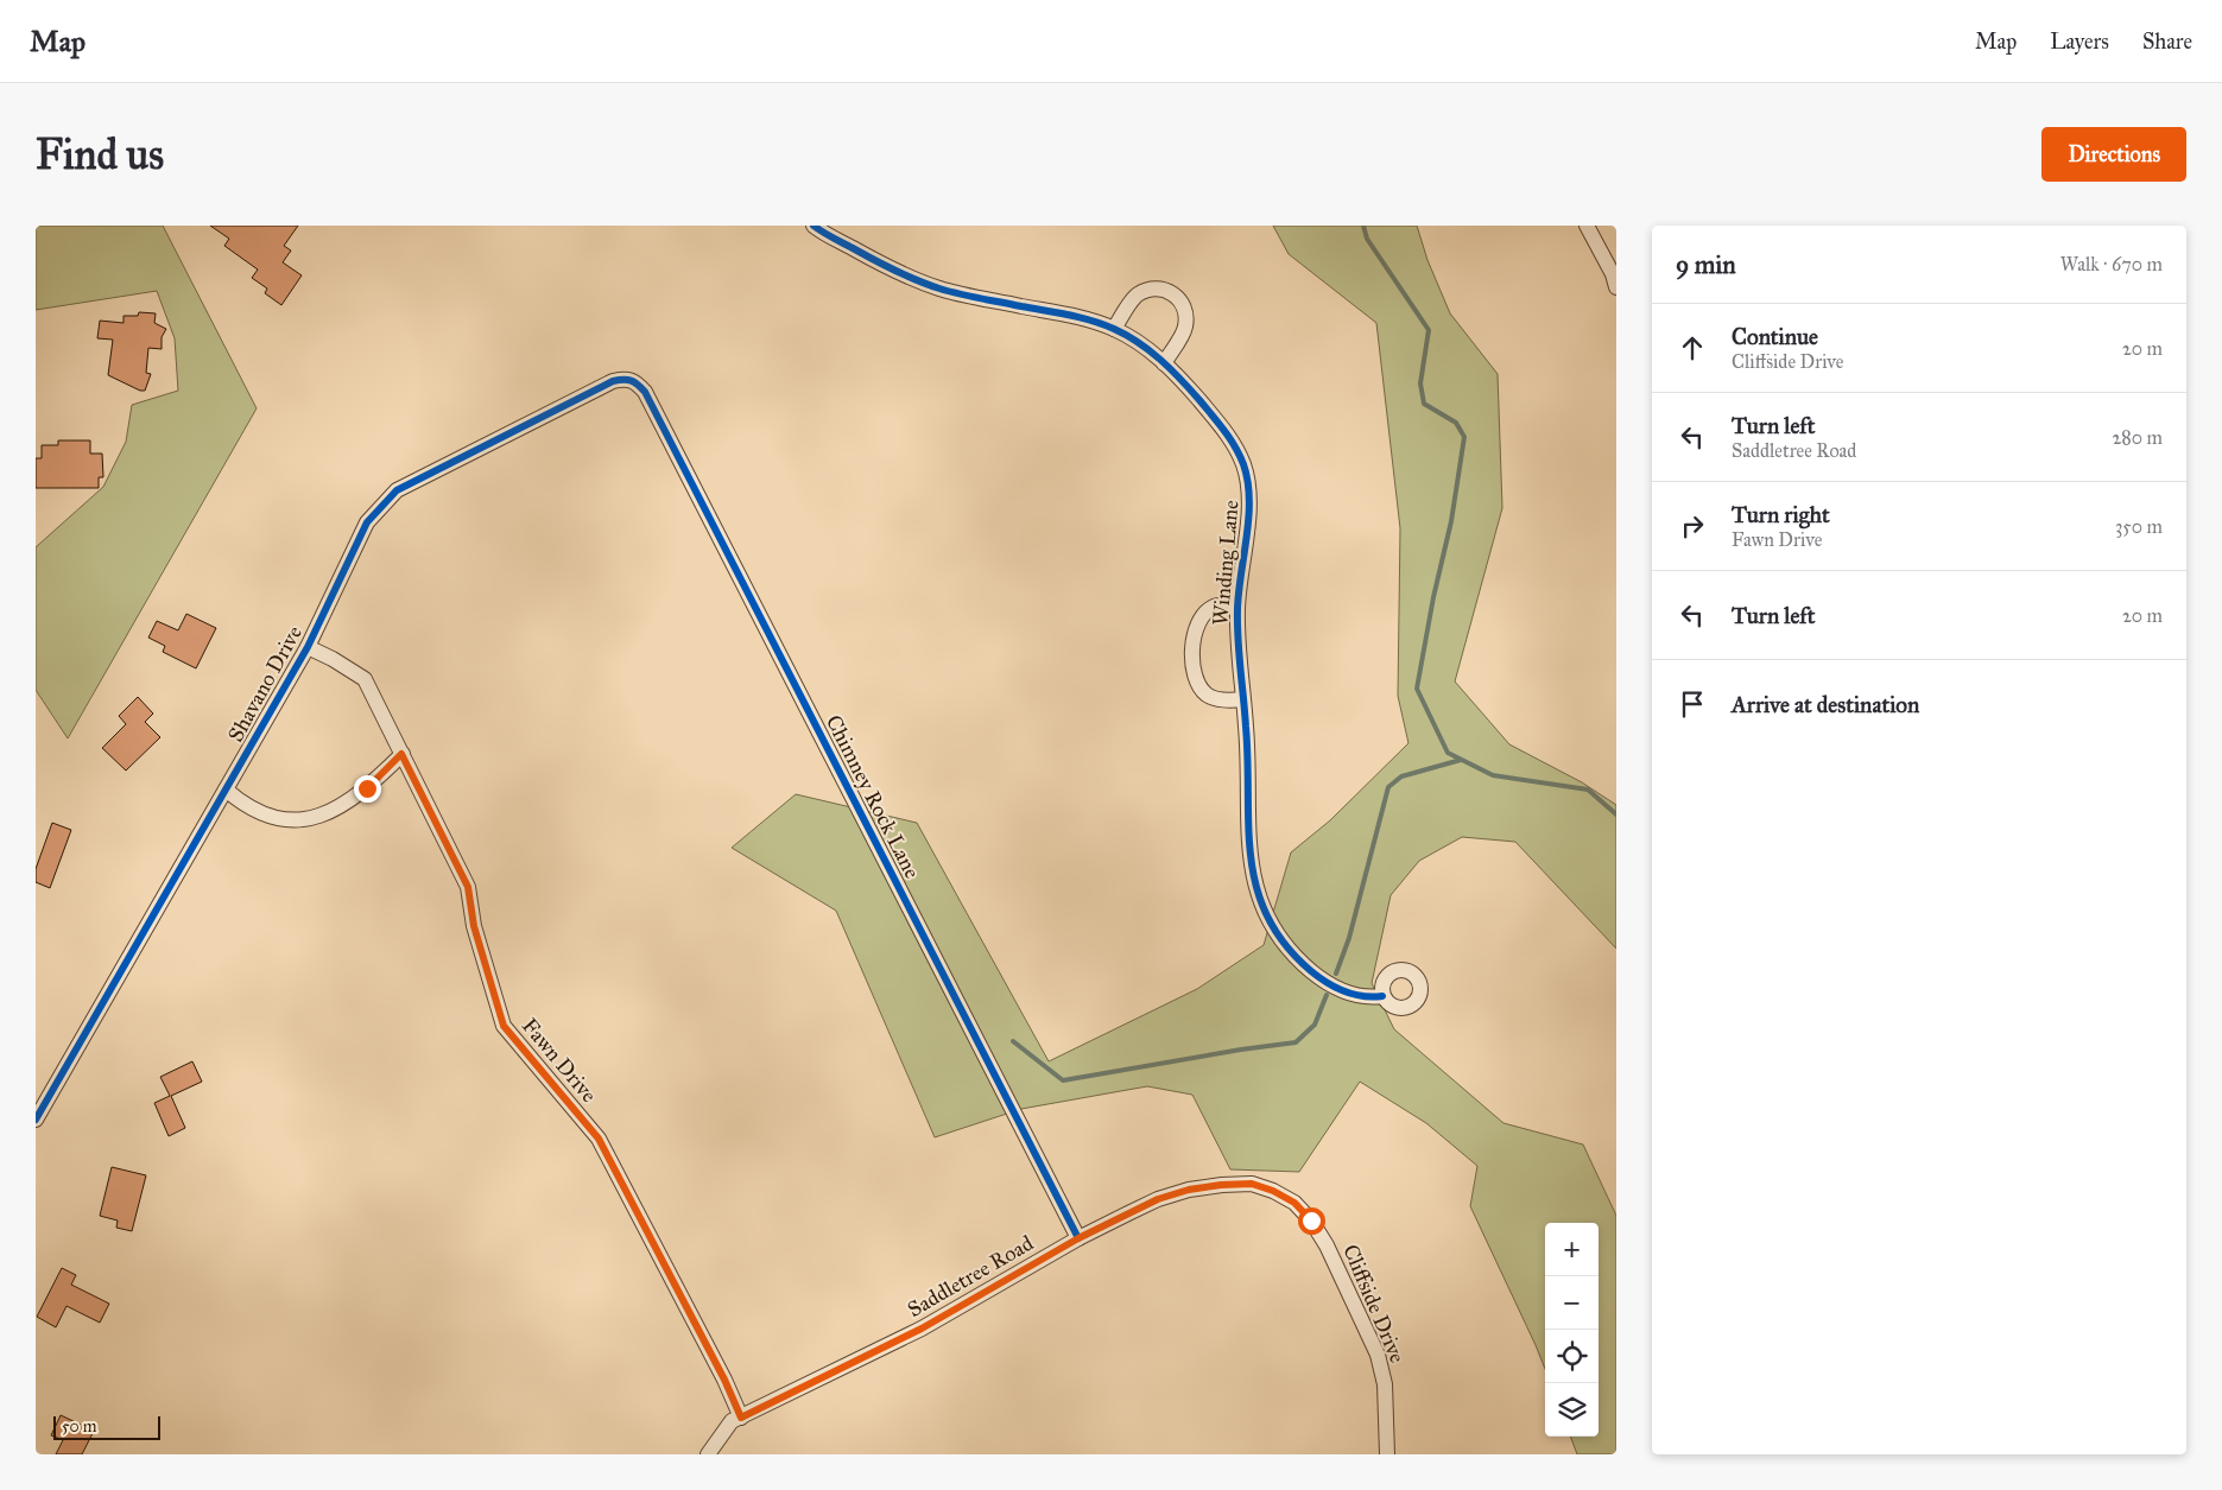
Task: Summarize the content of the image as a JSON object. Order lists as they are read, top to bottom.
{
  "streets": {
    "street": [
      "Winding Lane",
      "Shavano Drive",
      "Chimney Rock Lane",
      "Fawn Drive",
      "Saddletree Road",
      "Cliffside Drive"
    ]
  },
  "crossings": [
    ["Shavano Drive", "Chimney Rock Lane"],
    ["Shavano Drive", "Fawn Drive"],
    ["Chimney Rock Lane", "Saddletree Road"],
    ["Fawn Drive", "Saddletree Road"],
    ["Saddletree Road", "Cliffside Drive"]
  ],
  "scale_bar": "50 m",
  "page": {
    "header": "Map",
    "nav": ["Map", "Layers", "Share"],
    "buttons": "Directions",
    "title": "Find us",
    "heading": ["9 min", "Walk · 670 m"],
    "list": [
      ["Continue", "Cliffside Drive", "20 m"],
      ["Turn left", "Saddletree Road", "280 m"],
      ["Turn right", "Fawn Drive", "350 m"],
      ["Turn left", "20 m"],
      "Arrive at destination"
    ],
    "map_buttons": ["+", "−"],
    "scale": "50 m"
  }
}
